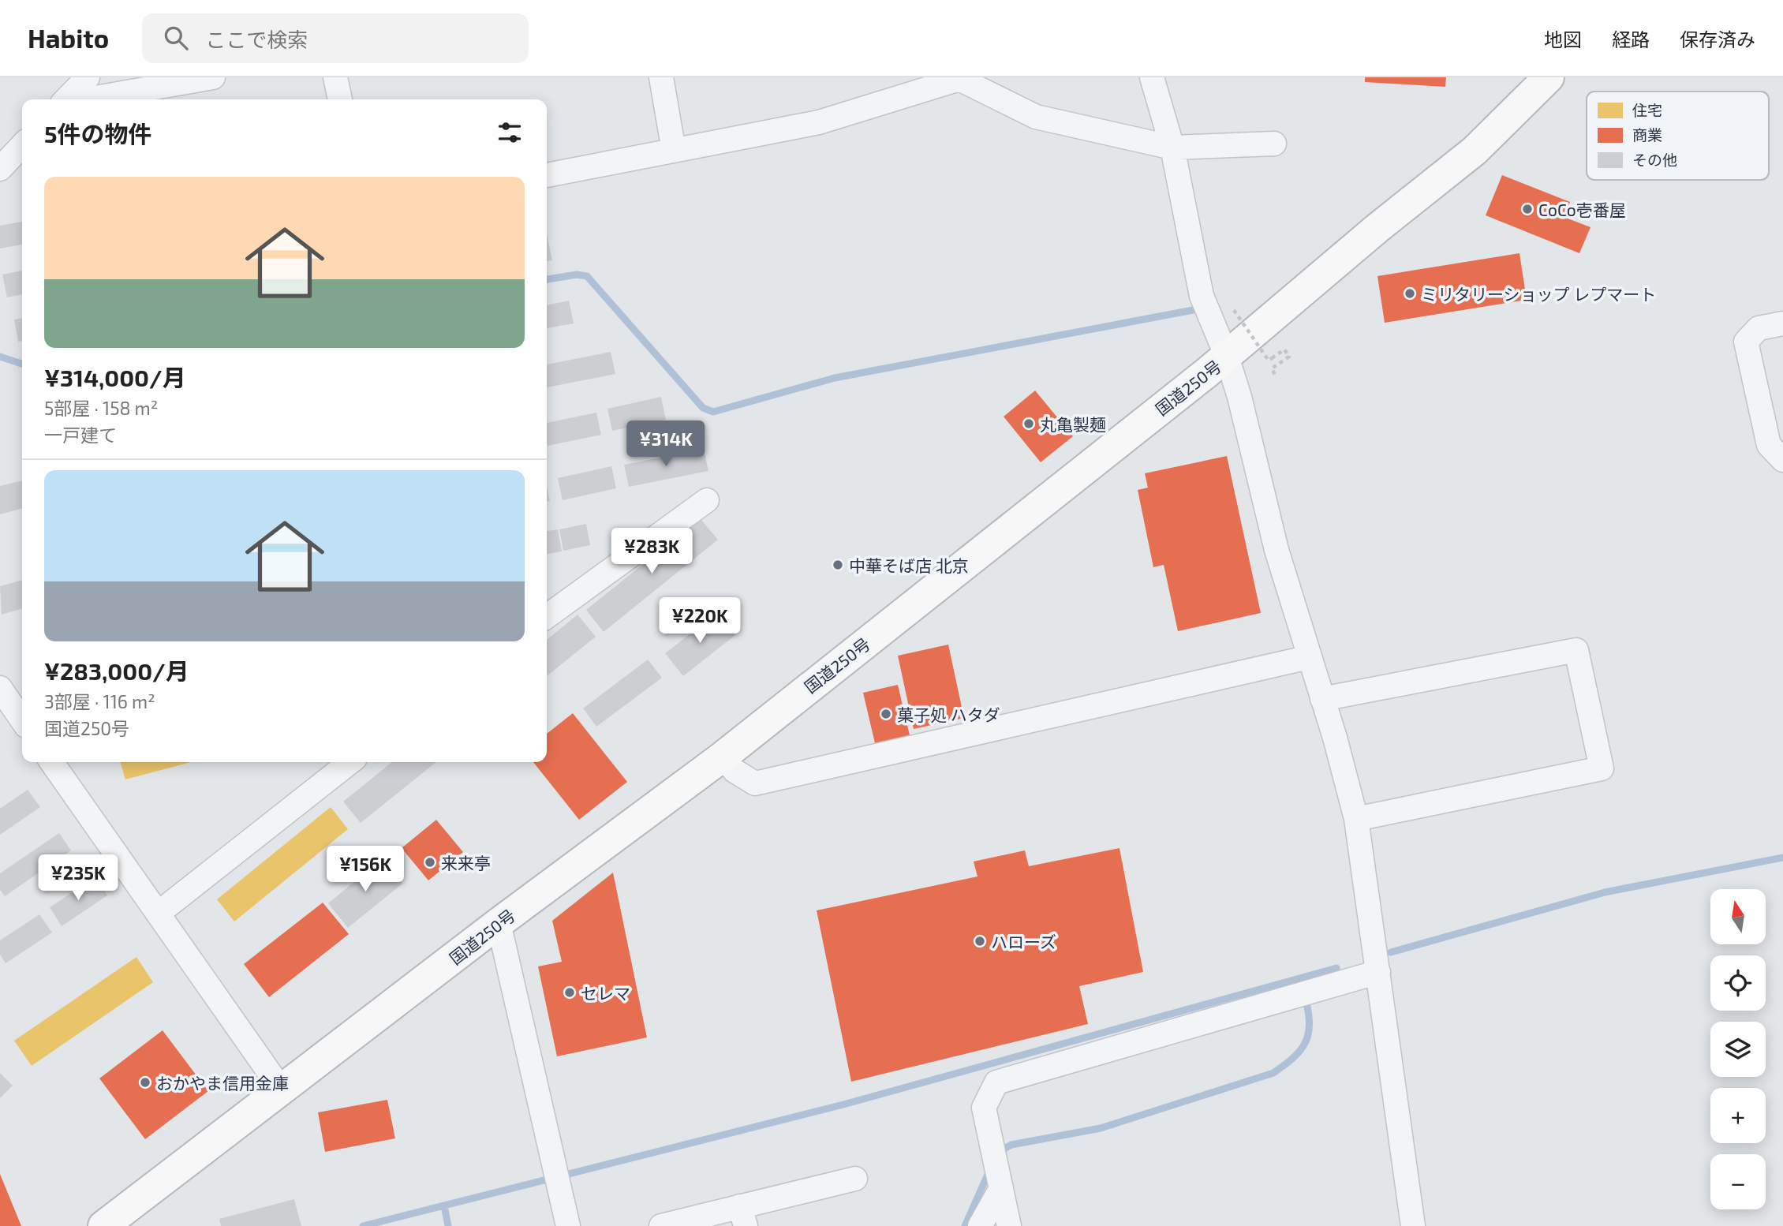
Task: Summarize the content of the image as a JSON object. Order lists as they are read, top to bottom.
{
  "streets": {
    "highway": ["国道250号"]
  },
  "places": [
    "CoCo壱番屋",
    "ミリタリーショップ レプマート",
    "丸亀製麺",
    "中華そば店 北京",
    "菓子処 ハタダ",
    "来来亭",
    "ハローズ",
    "セレマ",
    "おかやま信用金庫"
  ],
  "legend": ["住宅", "商業", "その他"],
  "north": "top",
  "page": {
    "header": "Habito",
    "search": "ここで検索",
    "nav": ["地図", "経路", "保存済み"],
    "heading": "5件の物件",
    "list": [
      {
        "name": "¥314,000/月",
        "note": "5部屋 · 158 m² · 一戸建て"
      },
      {
        "name": "¥283,000/月",
        "note": "3部屋 · 116 m² · 国道250号"
      }
    ],
    "price": [
      "¥314K",
      "¥283K",
      "¥220K",
      "¥156K",
      "¥235K"
    ],
    "map_buttons": ["+", "−"]
  }
}
